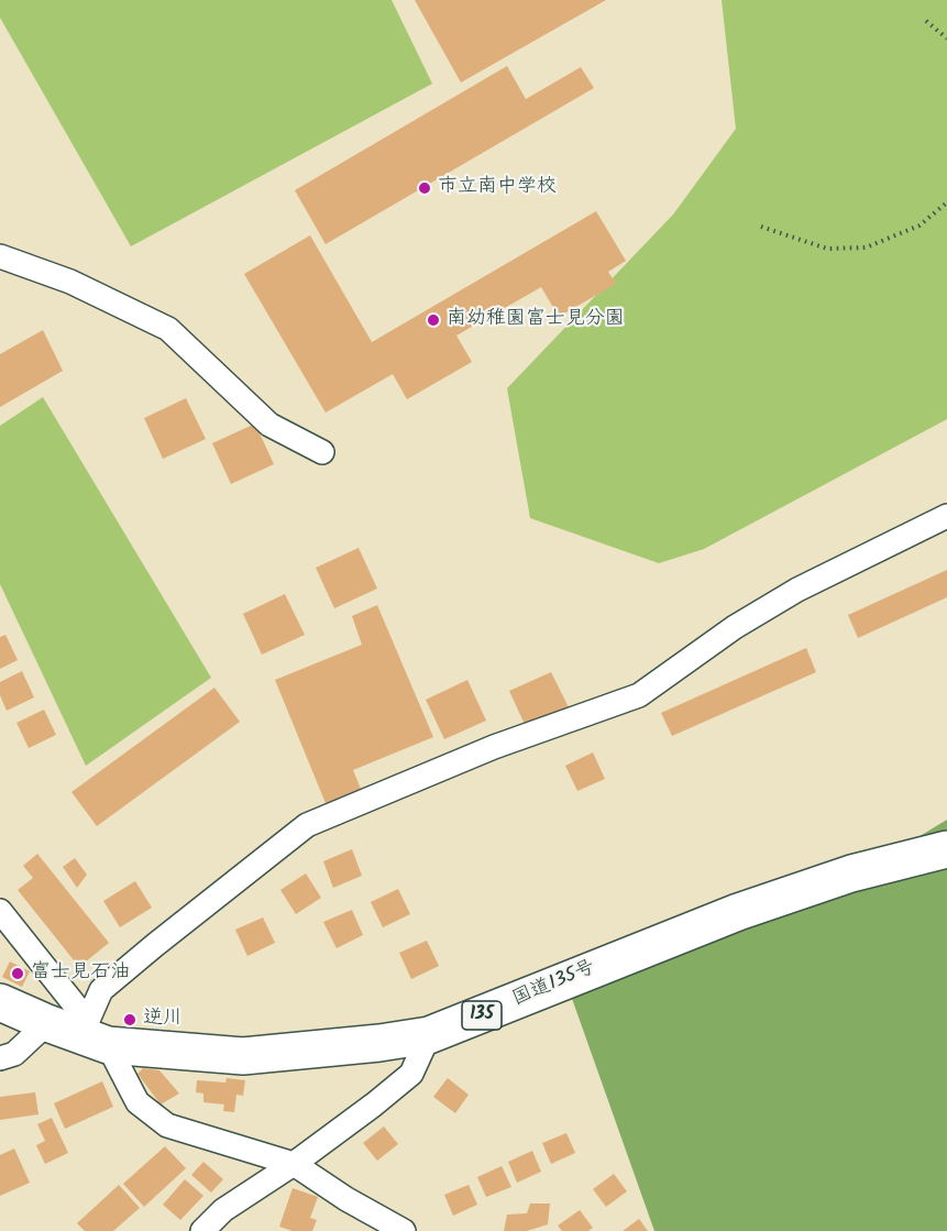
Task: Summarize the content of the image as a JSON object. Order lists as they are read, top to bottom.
{
  "streets": {
    "highway": ["国道135号", "135"]
  },
  "places": [
    "市立南中学校",
    "南幼稚園富士見分園",
    "富士見石油",
    "逆川"
  ]
}
